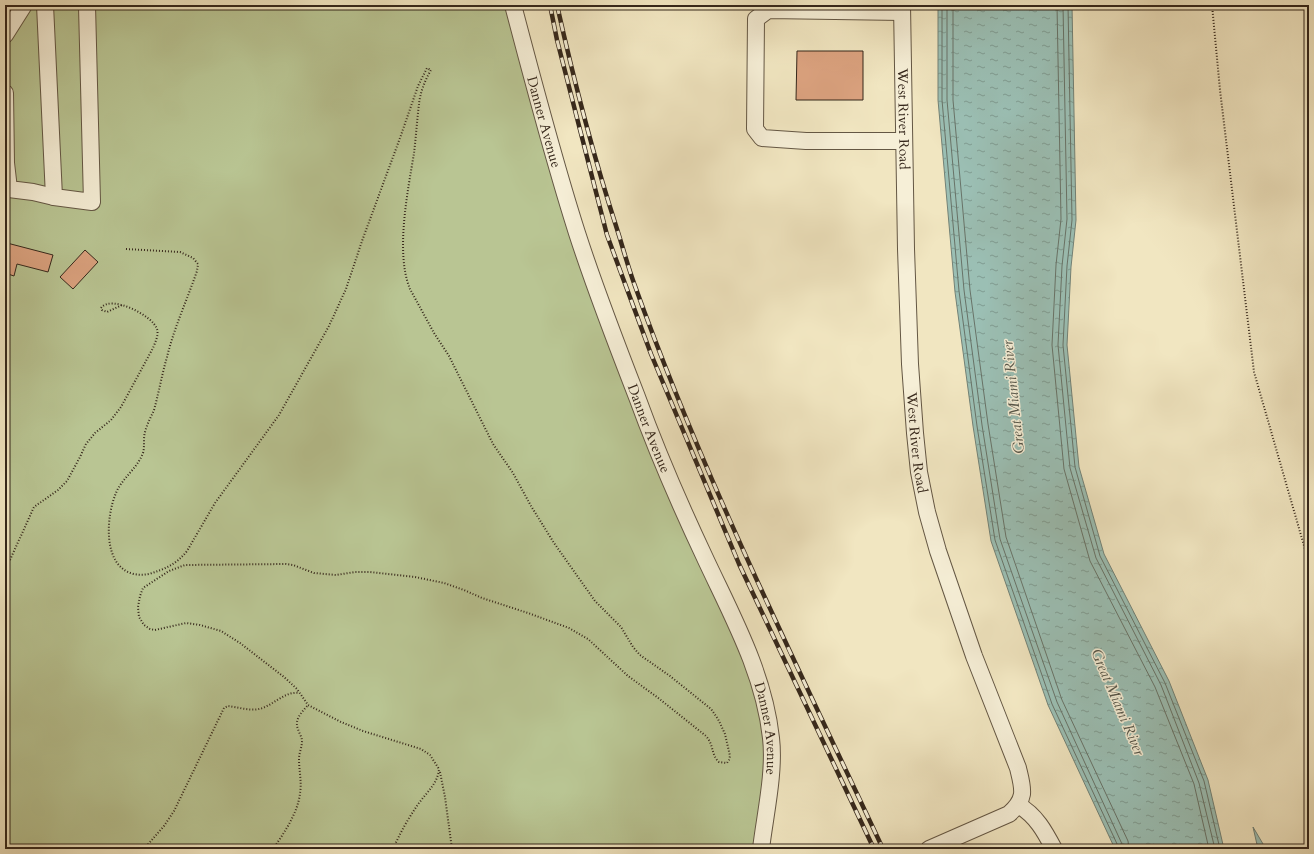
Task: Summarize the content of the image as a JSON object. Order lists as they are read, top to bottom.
{
  "streets": {
    "street": ["West River Road", "Danner Avenue"]
  },
  "water": ["Great Miami River"]
}
